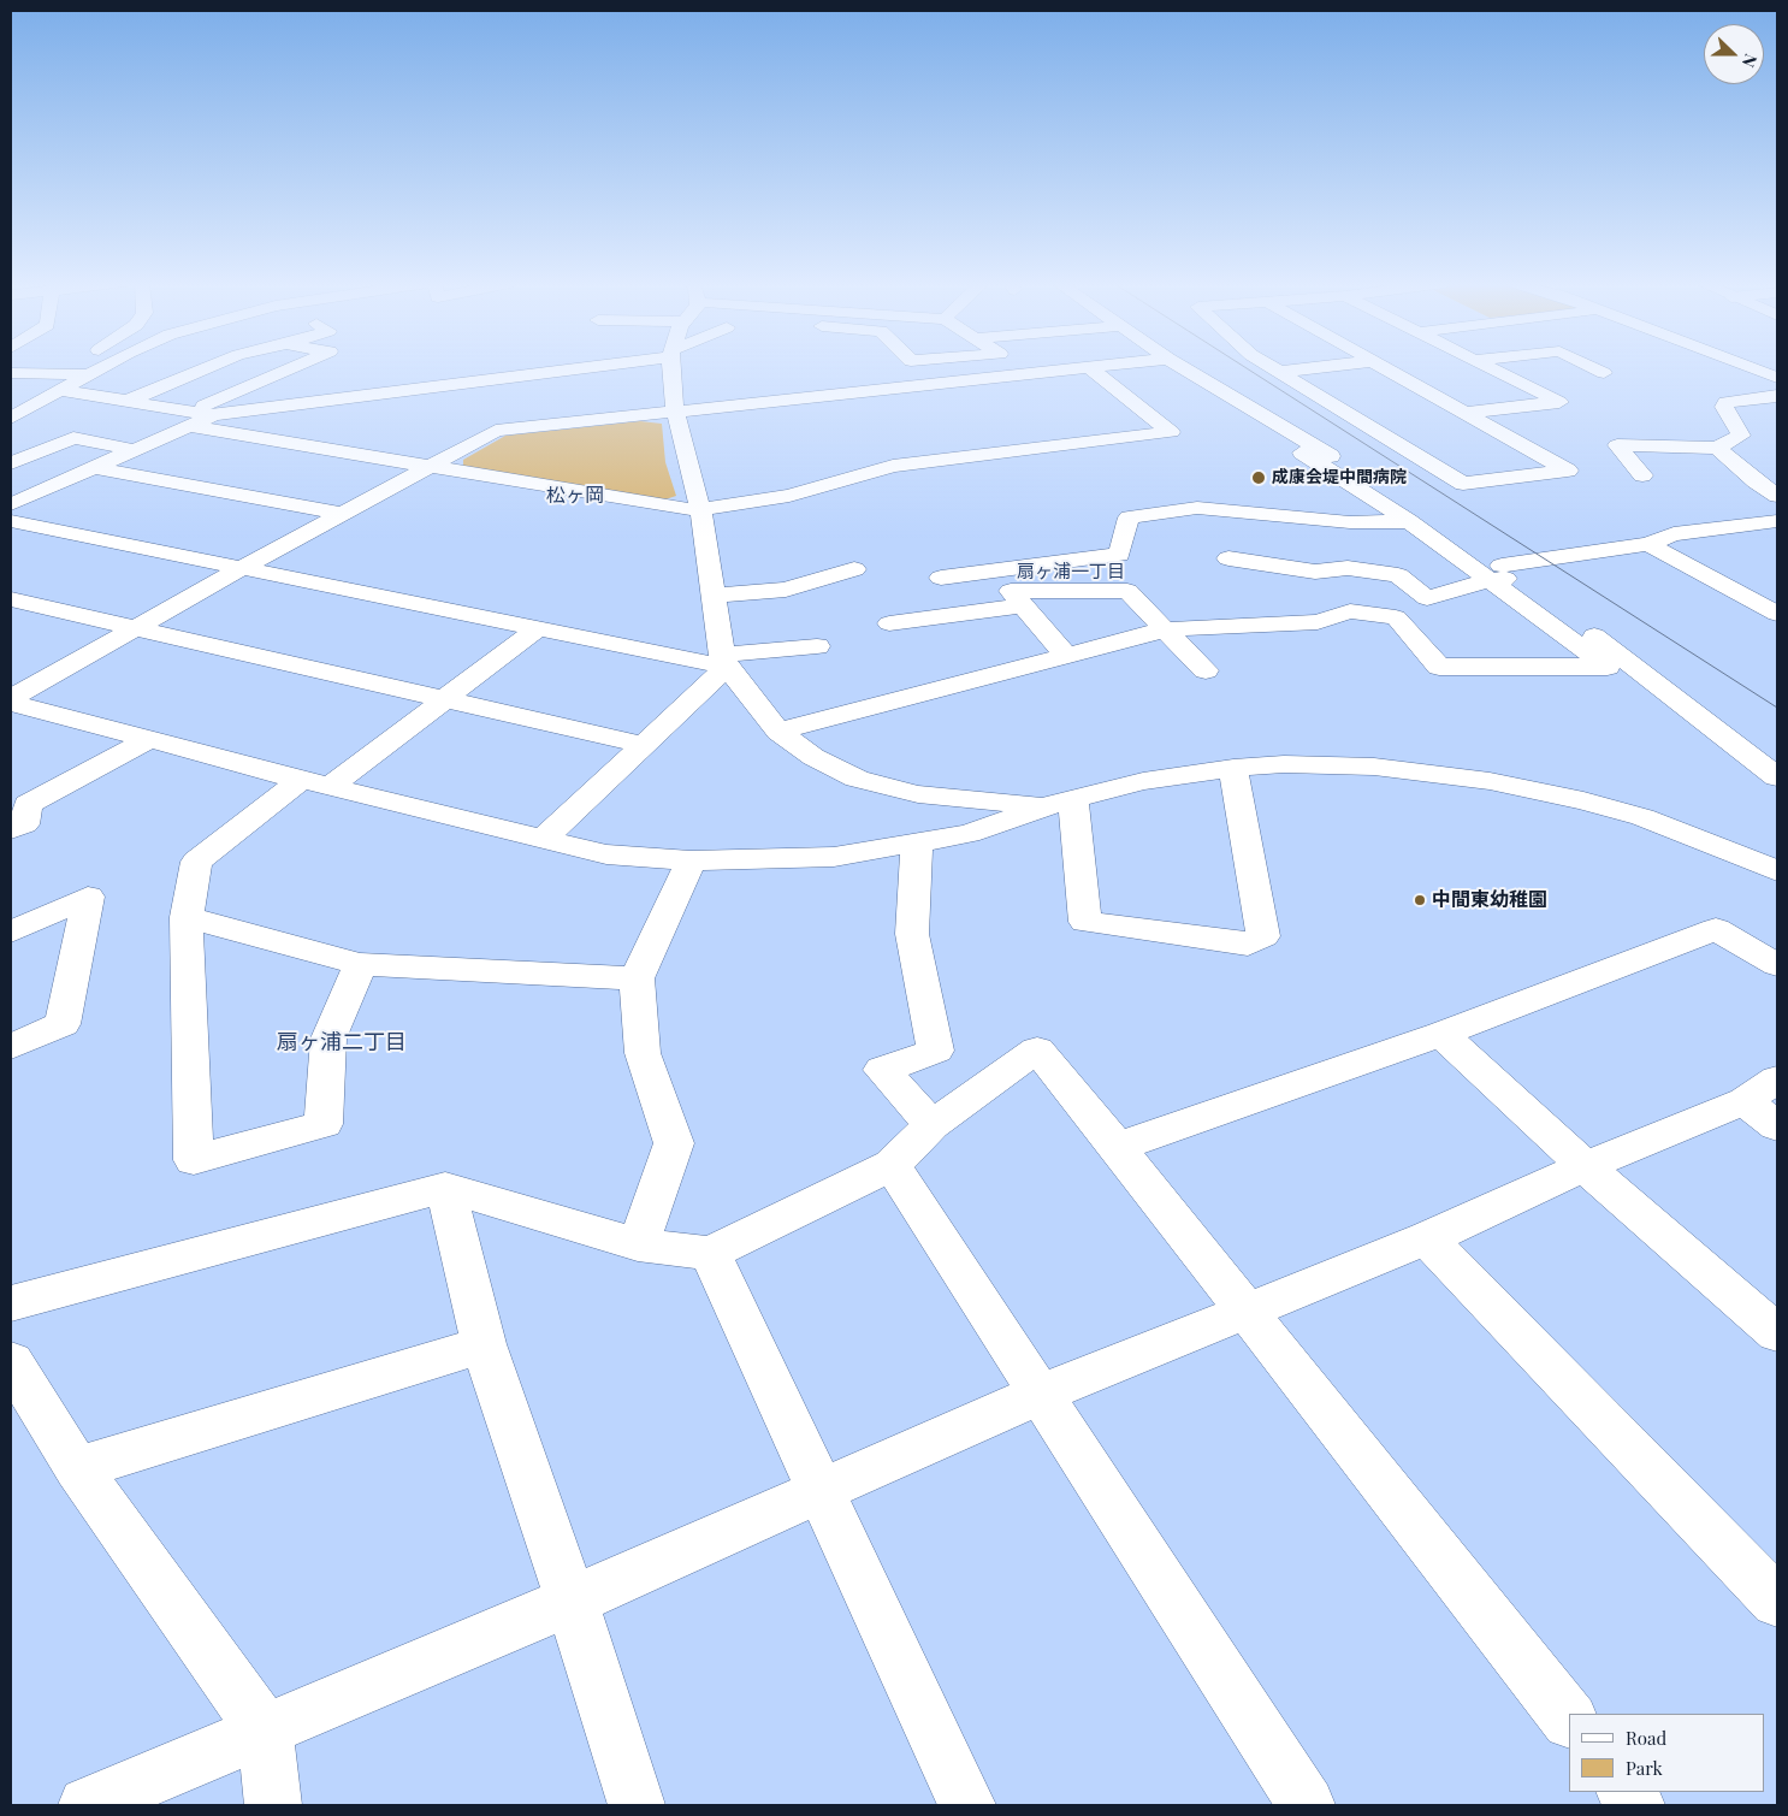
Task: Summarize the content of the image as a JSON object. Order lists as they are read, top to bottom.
{
  "districts": ["松ヶ岡", "扇ヶ浦一丁目", "扇ヶ浦二丁目"],
  "places": ["成康会堤中間病院", "中間東幼稚園"],
  "legend": ["Road", "Park"],
  "north": "right"
}
